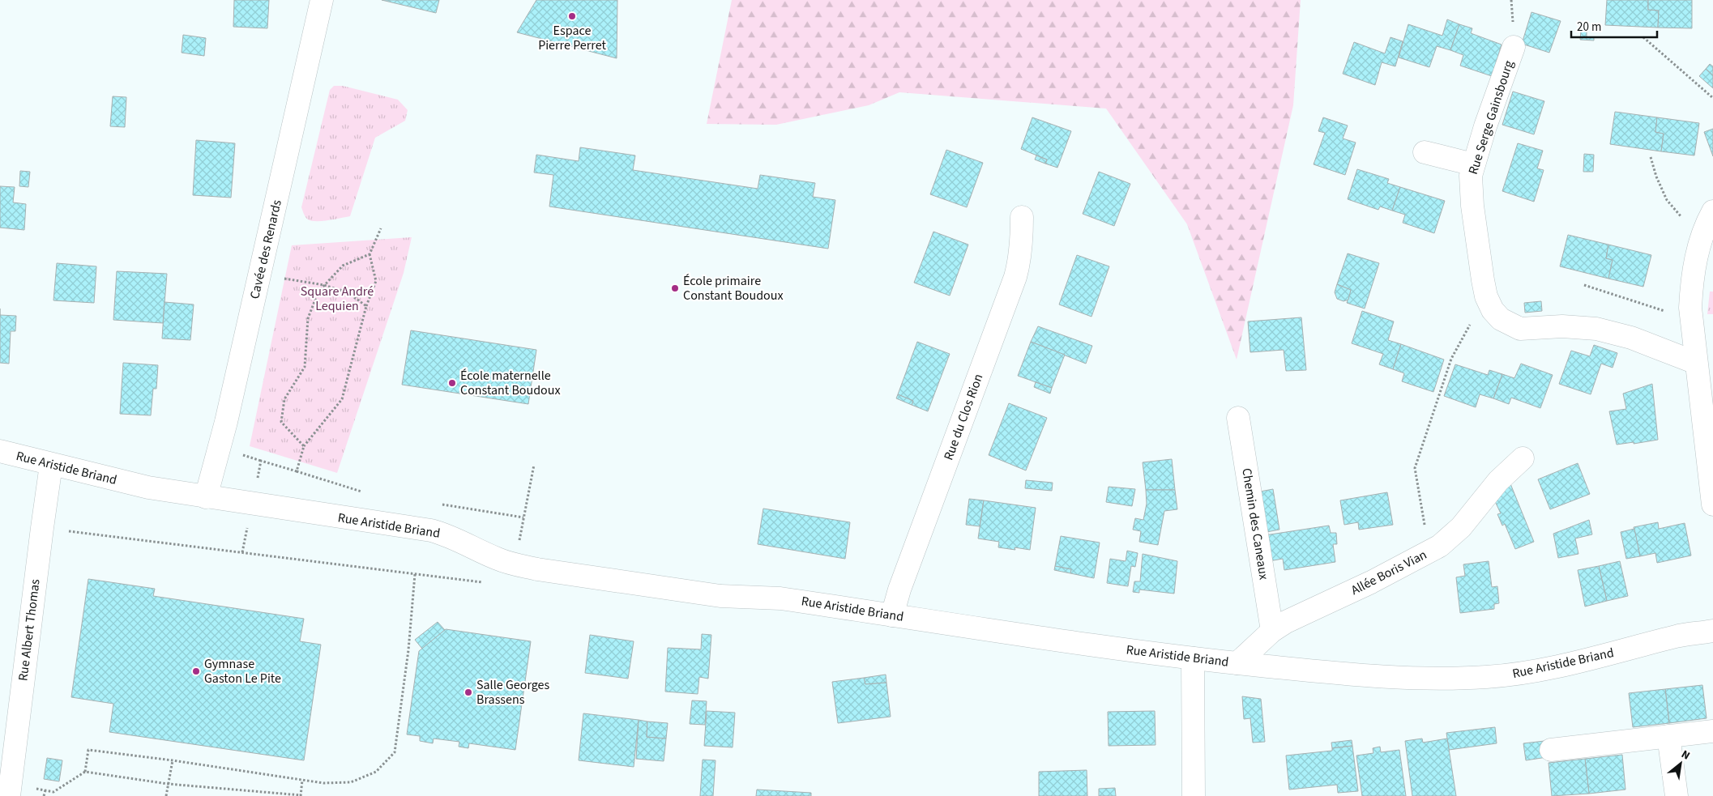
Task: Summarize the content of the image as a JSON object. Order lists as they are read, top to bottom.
{
  "streets": {
    "street": [
      "Rue Serge Gainsbourg",
      "Cavée des Renards",
      "Rue du Clos Rion",
      "Rue Aristide Briand",
      "Chemin des Caneaux",
      "Allée Boris Vian",
      "Rue Albert Thomas"
    ]
  },
  "crossings": [
    ["Cavée des Renards", "Rue Aristide Briand"],
    ["Rue du Clos Rion", "Rue Aristide Briand"],
    ["Rue Aristide Briand", "Allée Boris Vian"],
    ["Rue Aristide Briand", "Rue Albert Thomas"],
    ["Chemin des Caneaux", "Allée Boris Vian"]
  ],
  "parks": ["Square André Lequien"],
  "places": [
    "Espace Pierre Perret",
    "École primaire Constant Boudoux",
    "École maternelle Constant Boudoux",
    "Gymnase Gaston Le Pite",
    "Salle Georges Brassens"
  ],
  "scale_bar": "20 m",
  "north": "top right"
}
